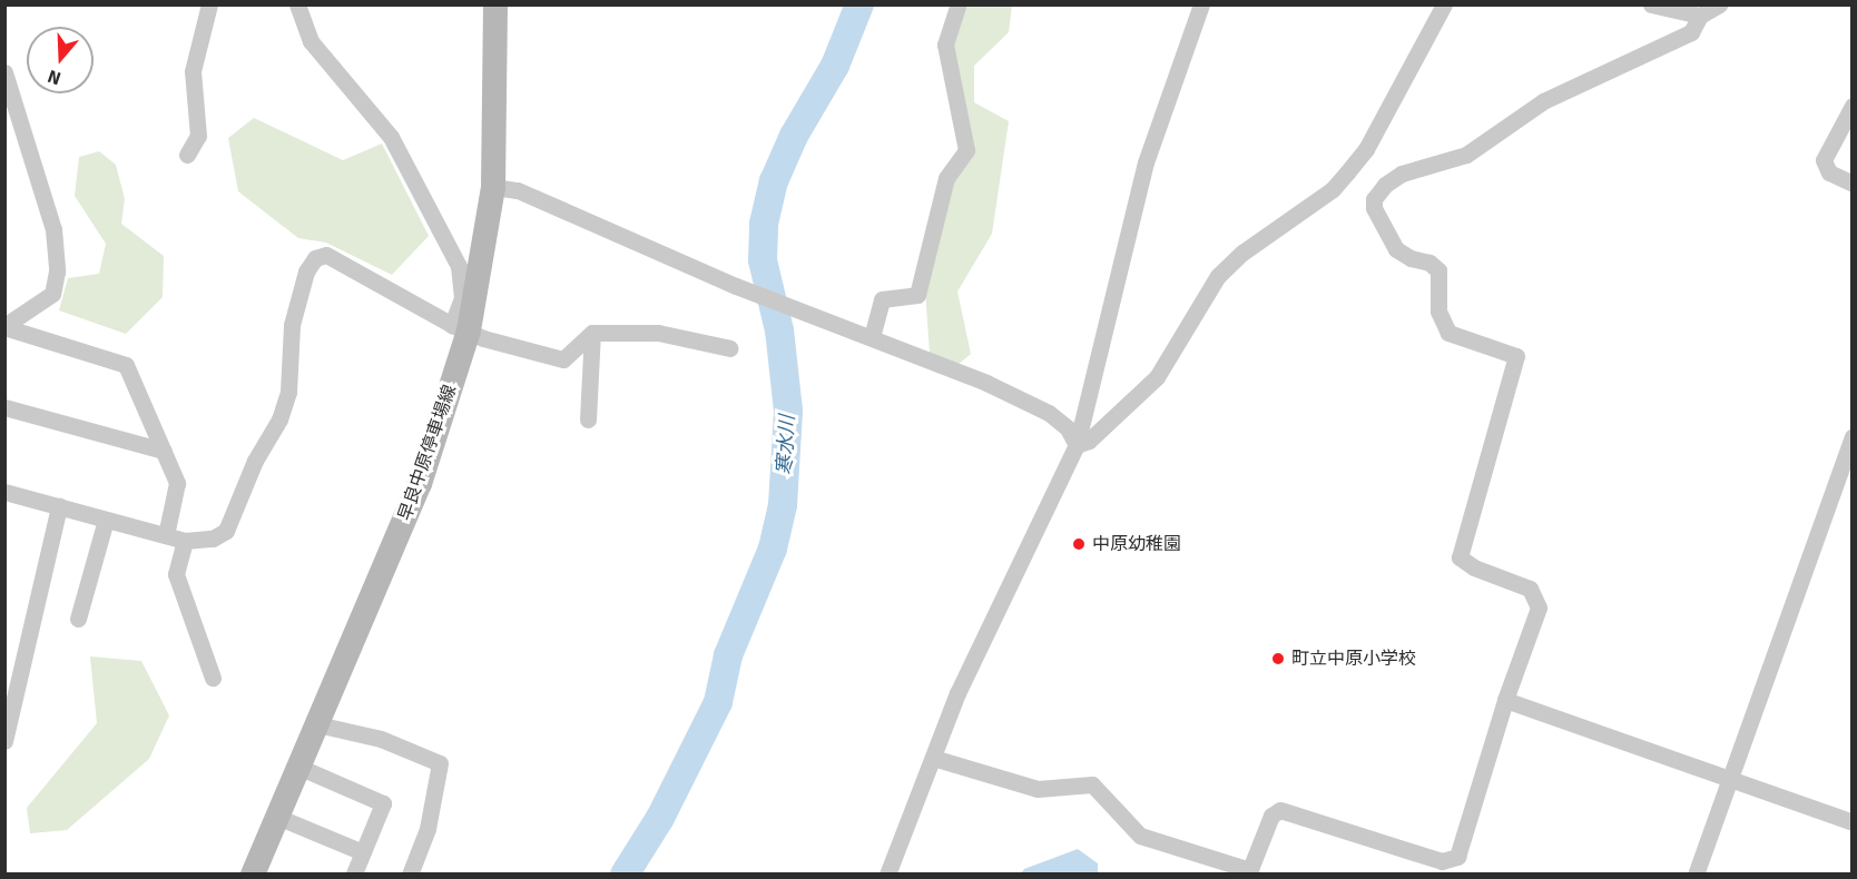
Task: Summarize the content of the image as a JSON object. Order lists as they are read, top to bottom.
{
  "streets": {
    "main road": ["早良中原停車場線"]
  },
  "water": ["寒水川"],
  "places": ["中原幼稚園", "町立中原小学校"],
  "north": "bottom"
}
